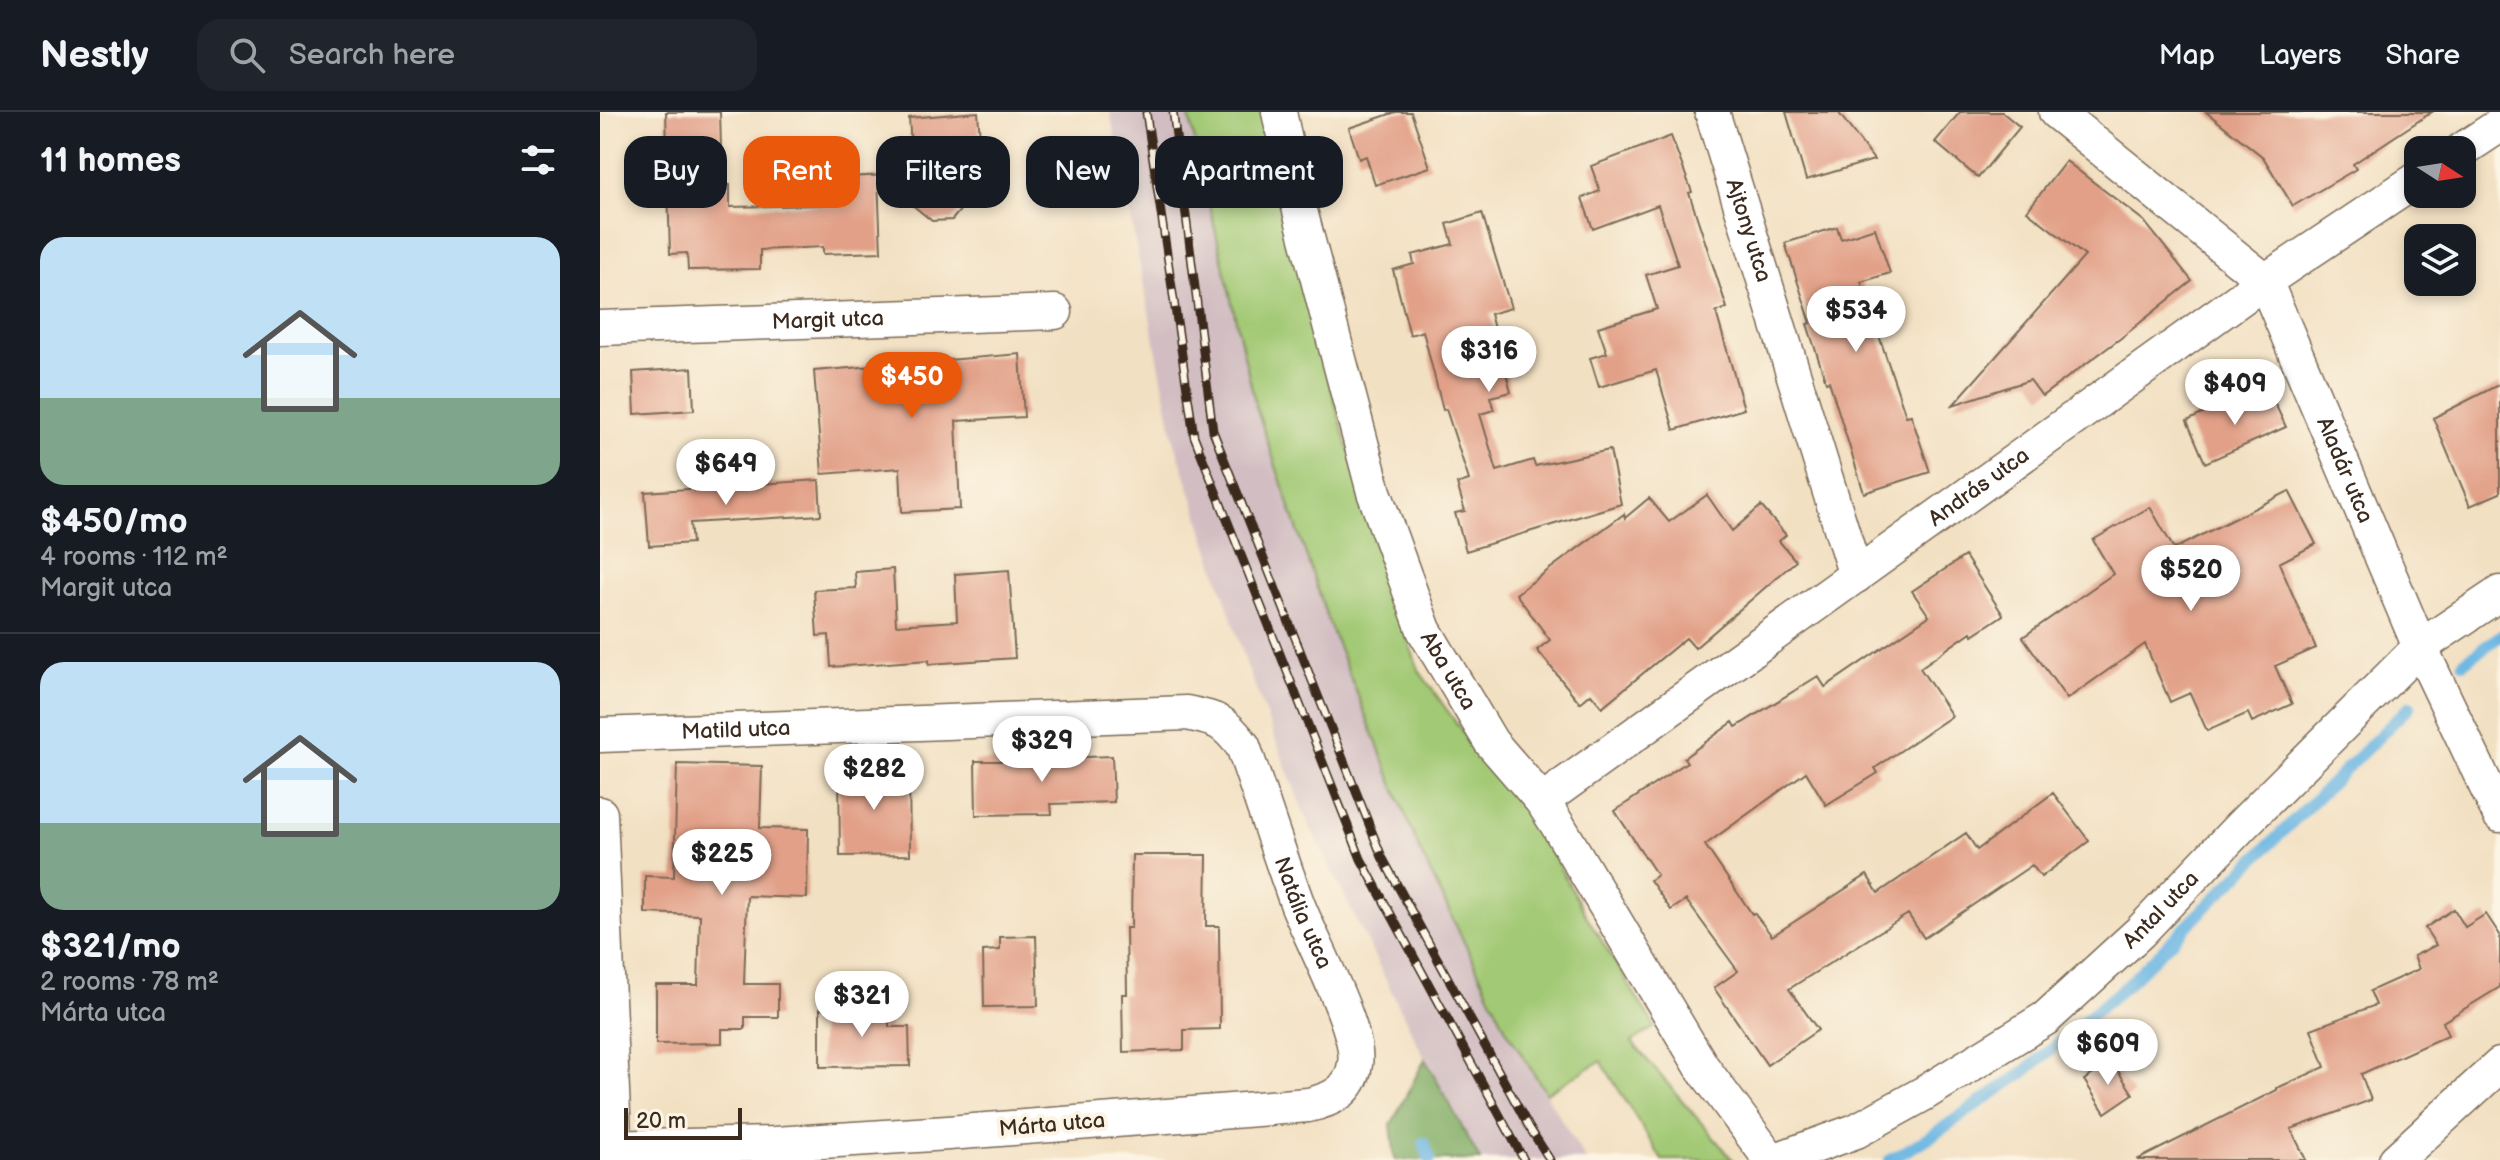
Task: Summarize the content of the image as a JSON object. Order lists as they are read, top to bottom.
{
  "streets": {
    "street": [
      "Ajtony utca",
      "Margit utca",
      "Aladár utca",
      "András utca",
      "Aba utca",
      "Matild utca",
      "Antal utca",
      "Natália utca",
      "Márta utca"
    ]
  },
  "crossings": [
    ["Ajtony utca", "András utca"],
    ["Aladár utca", "András utca"],
    ["Aladár utca", "Antal utca"],
    ["András utca", "Aba utca"],
    ["Aba utca", "Antal utca"],
    ["Matild utca", "Natália utca"],
    ["Natália utca", "Márta utca"]
  ],
  "scale_bar": "20 m",
  "north": "right",
  "page": {
    "header": "Nestly",
    "search": "Search here",
    "nav": ["Map", "Layers", "Share"],
    "heading": "11 homes",
    "chip": [
      "Buy",
      "Rent",
      "Filters",
      "New",
      "Apartment"
    ],
    "list": [
      {
        "name": "$450/mo",
        "note": "4 rooms · 112 m² · Margit utca"
      },
      {
        "name": "$321/mo",
        "note": "2 rooms · 78 m² · Márta utca"
      }
    ],
    "price": [
      "$534",
      "$316",
      "$450",
      "$409",
      "$649",
      "$520",
      "$329",
      "$282",
      "$225",
      "$321",
      "$609"
    ],
    "scale": "20 m"
  }
}
